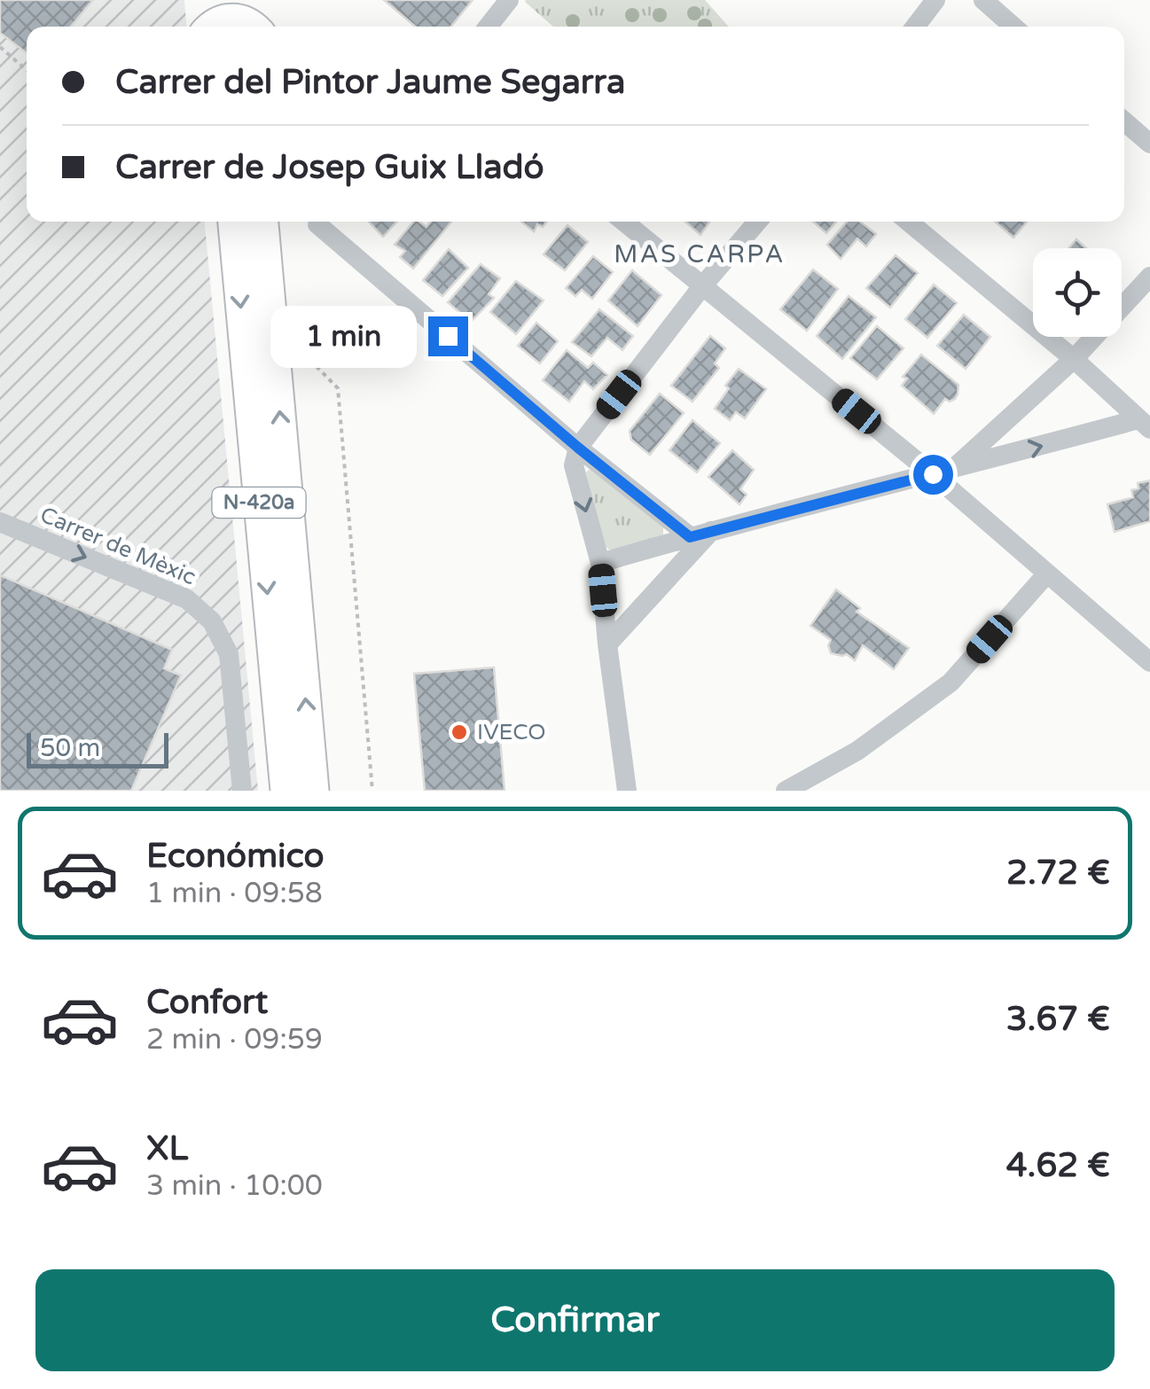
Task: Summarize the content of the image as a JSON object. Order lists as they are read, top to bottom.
{
  "streets": {
    "main road": ["N-420a"],
    "street": ["Carrer de Mèxic"]
  },
  "one_way": ["Carrer de Mèxic"],
  "districts": ["MAS CARPA"],
  "places": ["IVECO"],
  "scale_bar": "50 m",
  "page": {
    "banner": ["Carrer del Pintor Jaume Segarra", "Carrer de Josep Guix Lladó"],
    "bubble": "1 min",
    "scale": "50 m",
    "list": [
      {
        "name": "Económico",
        "note": "1 min · 09:58",
        "value": "2.72 €"
      },
      {
        "name": "Confort",
        "note": "2 min · 09:59",
        "value": "3.67 €"
      },
      {
        "name": "XL",
        "note": "3 min · 10:00",
        "value": "4.62 €"
      }
    ],
    "buttons": "Confirmar"
  }
}
